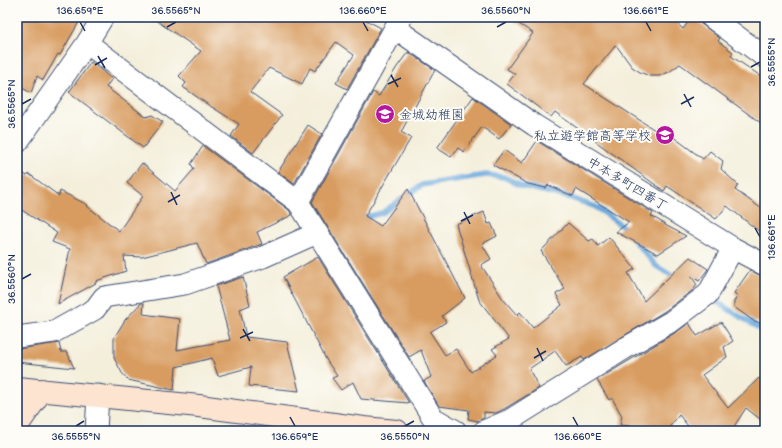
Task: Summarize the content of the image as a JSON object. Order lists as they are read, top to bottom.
{
  "streets": {
    "street": ["中本多町四番丁"]
  },
  "places": {
    "school or university": ["金城幼稚園", "私立遊学館高等学校"]
  },
  "coordinates": [
    "136.659°E",
    "36.5565°N",
    "136.660°E",
    "36.5560°N",
    "136.661°E",
    "36.5555°N",
    "36.5550°N"
  ]
}
